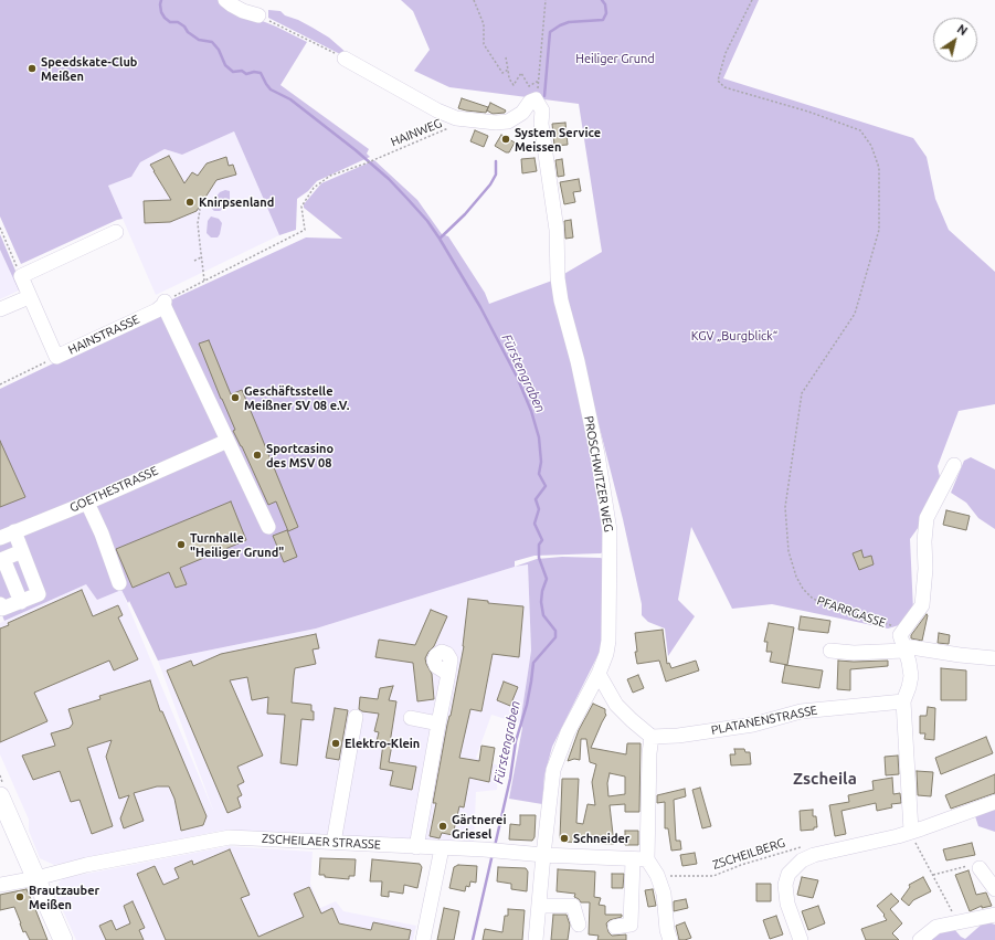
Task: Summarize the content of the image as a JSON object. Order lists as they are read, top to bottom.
{
  "streets": {
    "street": [
      "HAINSTRASSE",
      "PROSCHWITZER WEG",
      "GOETHESTRASSE",
      "PLATANENSTRASSE",
      "ZSCHEILAER STRASSE"
    ],
    "path": ["HAINWEG", "PFARRGASSE", "ZSCHEILBERG"]
  },
  "crossings": [
    ["PROSCHWITZER WEG", "ZSCHEILAER STRASSE"]
  ],
  "districts": ["Zscheila"],
  "water": ["Fürstengraben"],
  "parks": ["Heiliger Grund", "KGV „Burgblick“"],
  "places": [
    "Speedskate-Club Meißen",
    "System Service Meissen",
    "Knirpsenland",
    "Geschäftsstelle Meißner SV 08 e.V.",
    "Sportcasino des MSV 08",
    "Turnhalle \"Heiliger Grund\"",
    "Elektro-Klein",
    "Gärtnerei Griesel",
    "Schneider",
    "Brautzauber Meißen"
  ],
  "north": "top right"
}
